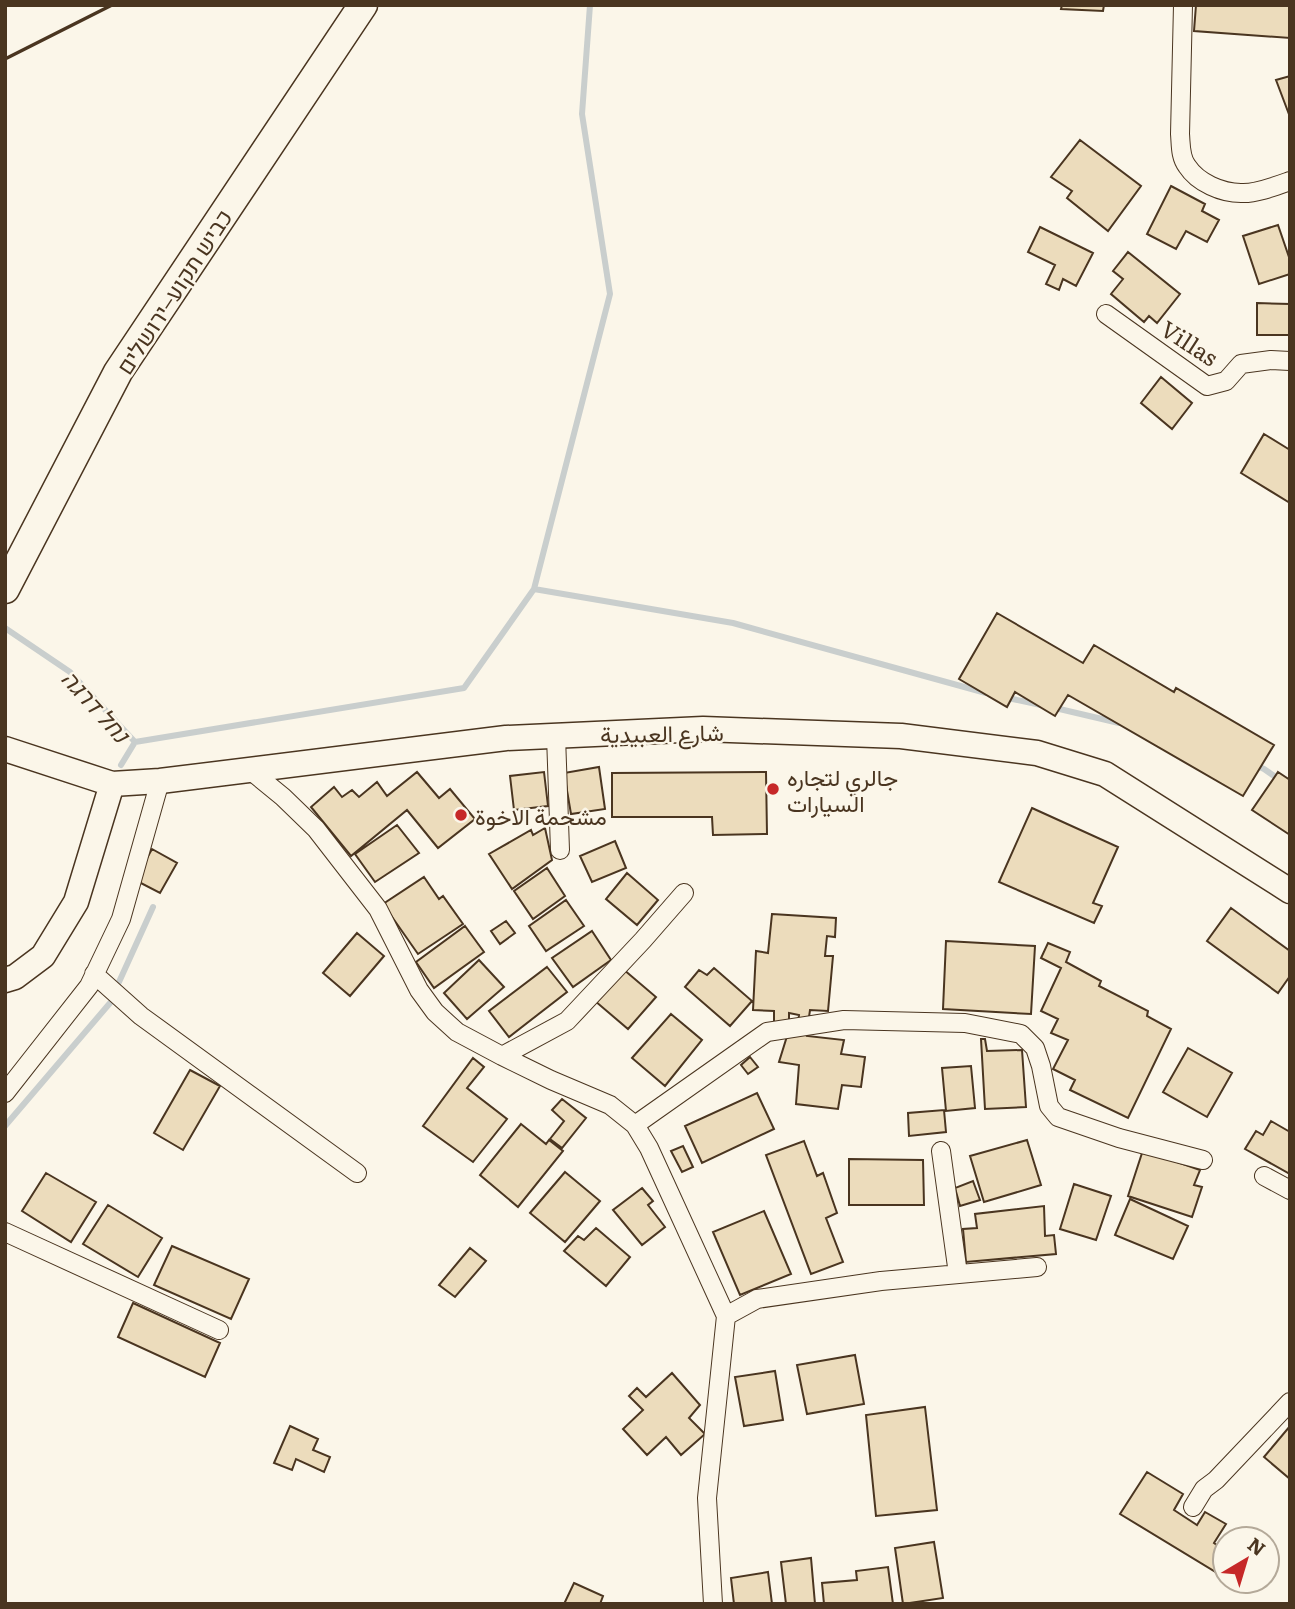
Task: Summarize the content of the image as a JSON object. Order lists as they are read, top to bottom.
{
  "streets": {
    "main road": ["כביש תקוע–ירושלים", "شارع العبيدية"],
    "street": ["Villas"]
  },
  "water": ["נחל דרגה"],
  "places": ["جالري لتجاره السيارات", "مشحمة الاخوة"],
  "north": "top right"
}
